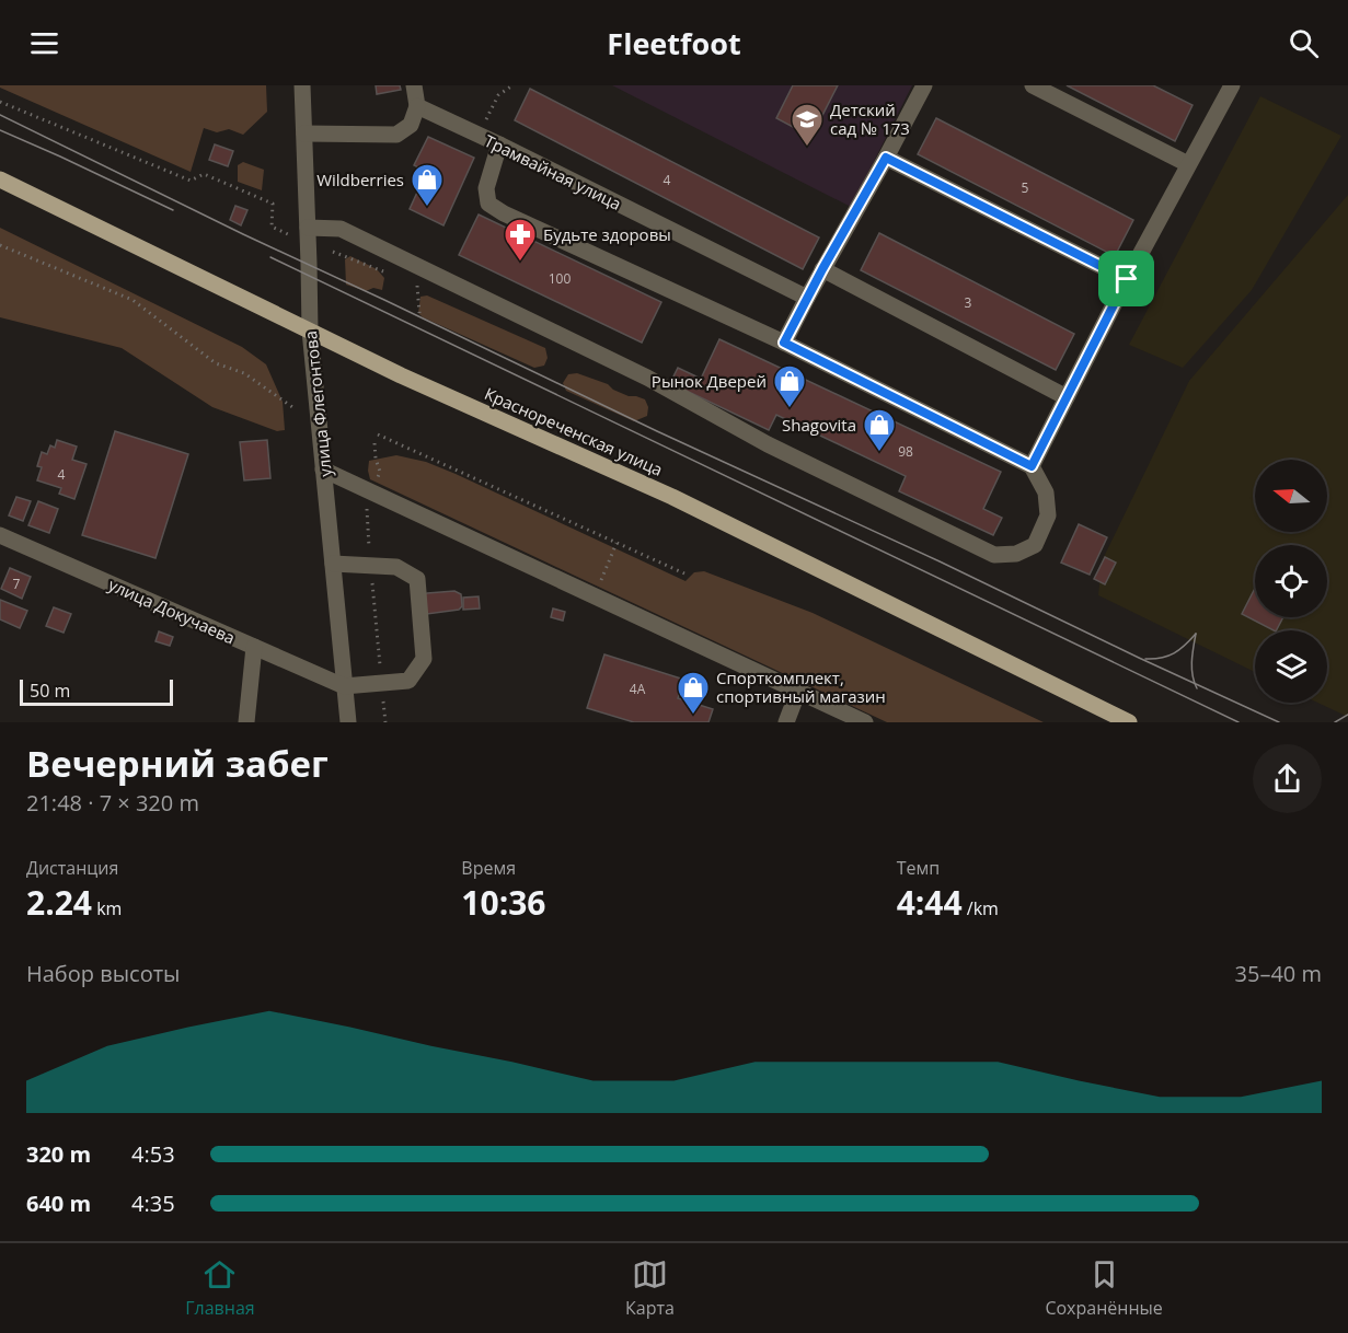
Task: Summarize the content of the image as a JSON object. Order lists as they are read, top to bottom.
{
  "streets": {
    "main road": ["Краснореченская улица"],
    "street": ["Трамвайная улица", "улица Флегонтова", "улица Докучаева"]
  },
  "crossings": [
    ["улица Флегонтова", "Краснореченская улица"],
    ["улица Флегонтова", "улица Докучаева"]
  ],
  "places": {
    "school or university": ["Детский сад № 173"],
    "shop": [
      "Wildberries",
      "Рынок Дверей",
      "Shagovita",
      "Спорткомплект, спортивный магазин"
    ],
    "pharmacy": ["Будьте здоровы"]
  },
  "house_numbers": [
    "4",
    "5",
    "100",
    "3",
    "98",
    "4",
    "7",
    "4А"
  ],
  "scale_bar": "50 m",
  "north": "left",
  "page": {
    "header": "Fleetfoot",
    "scale": "50 m",
    "heading": ["Вечерний забег", "21:48 · 7 × 320 m"],
    "stats": [
      ["Дистанция", "2.24 km"],
      ["Время", "10:36"],
      ["Темп", "4:44 /km"]
    ],
    "chart": ["Набор высоты", "35–40 m"],
    "list": [
      {
        "name": "320 m",
        "note": "4:53"
      },
      {
        "name": "640 m",
        "note": "4:35"
      }
    ],
    "tabs": ["Главная", "Карта", "Сохранённые"]
  }
}
